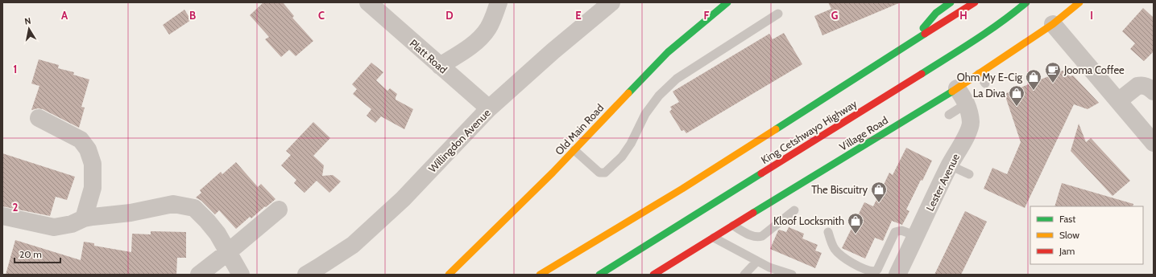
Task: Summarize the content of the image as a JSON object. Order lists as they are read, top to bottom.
{
  "streets": {
    "main road": ["Old Main Road", "King Cetshwayo Highway", "Village Road"],
    "street": ["Platt Road", "Willingdon Avenue", "Lester Avenue"]
  },
  "crossings": [
    ["Platt Road", "Willingdon Avenue"],
    ["Village Road", "Lester Avenue"]
  ],
  "places": {
    "cafe": ["Jooma Coffee"],
    "shop": [
      "Ohm My E-Cig",
      "La Diva",
      "The Biscuitry",
      "Kloof Locksmith"
    ]
  },
  "legend": ["Fast", "Slow", "Jam"],
  "scale_bar": "20 m",
  "north": "top",
  "grid": {
    "columns": [
      "A",
      "B",
      "C",
      "D",
      "E",
      "F",
      "G",
      "H",
      "I"
    ],
    "rows": ["1", "2"]
  }
}
